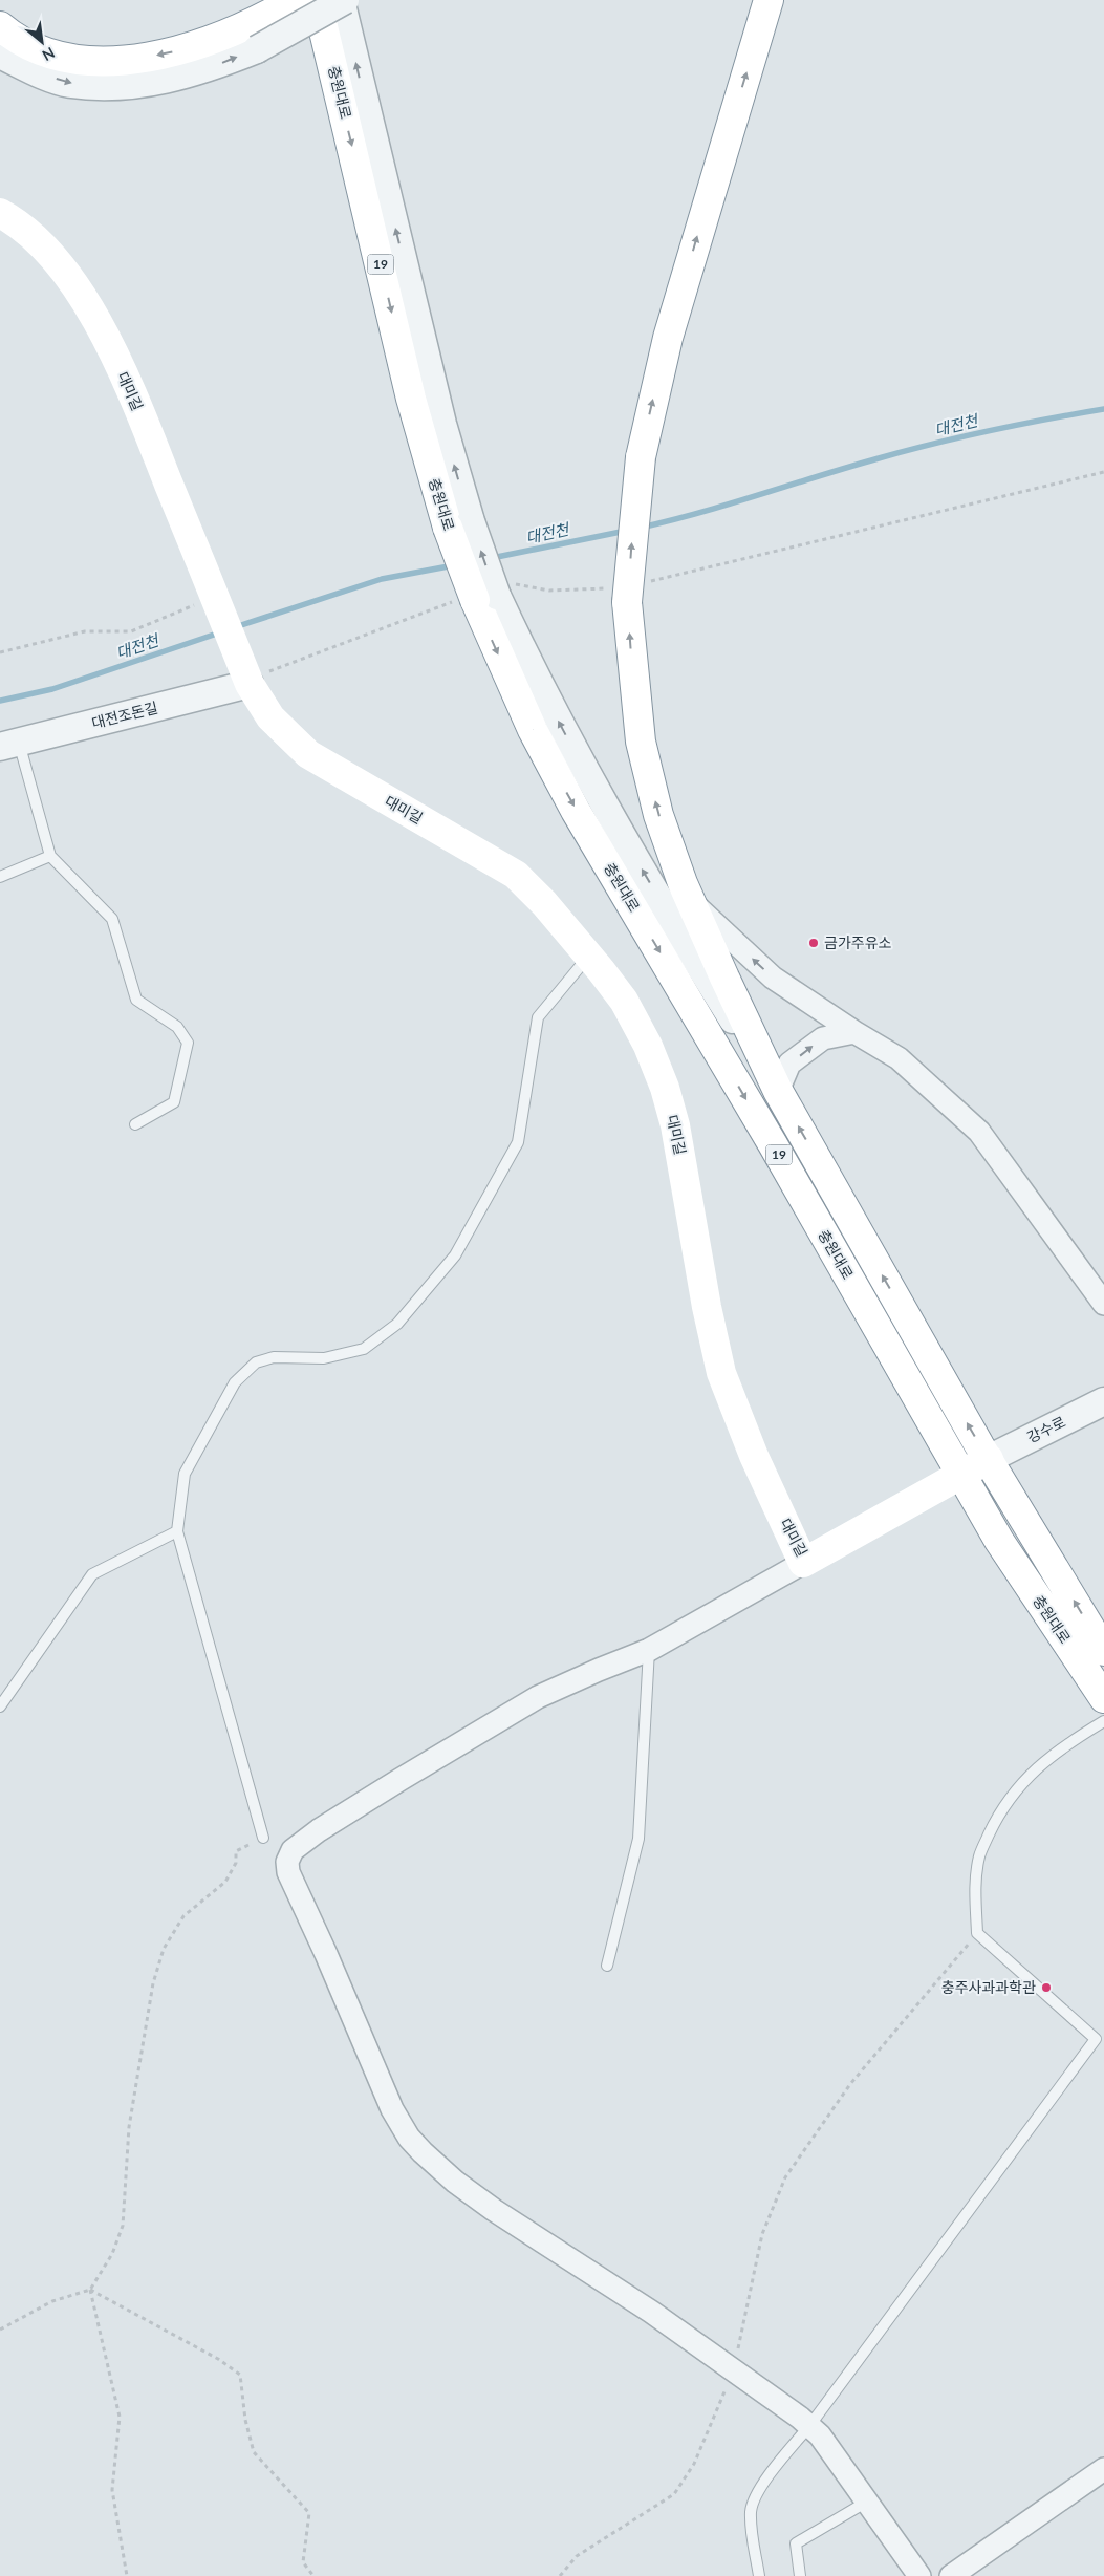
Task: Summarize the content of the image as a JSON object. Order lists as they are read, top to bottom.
{
  "streets": {
    "main road": ["충원대로", "19", "대미길"],
    "street": ["대전조돈길", "강수로"]
  },
  "crossings": [
    ["충원대로", "대미길"],
    ["충원대로", "강수로"],
    ["대미길", "대전조돈길"],
    ["대미길", "강수로"]
  ],
  "water": ["대전천"],
  "places": ["금가주유소", "충주사과과학관"],
  "north": "bottom right"
}
